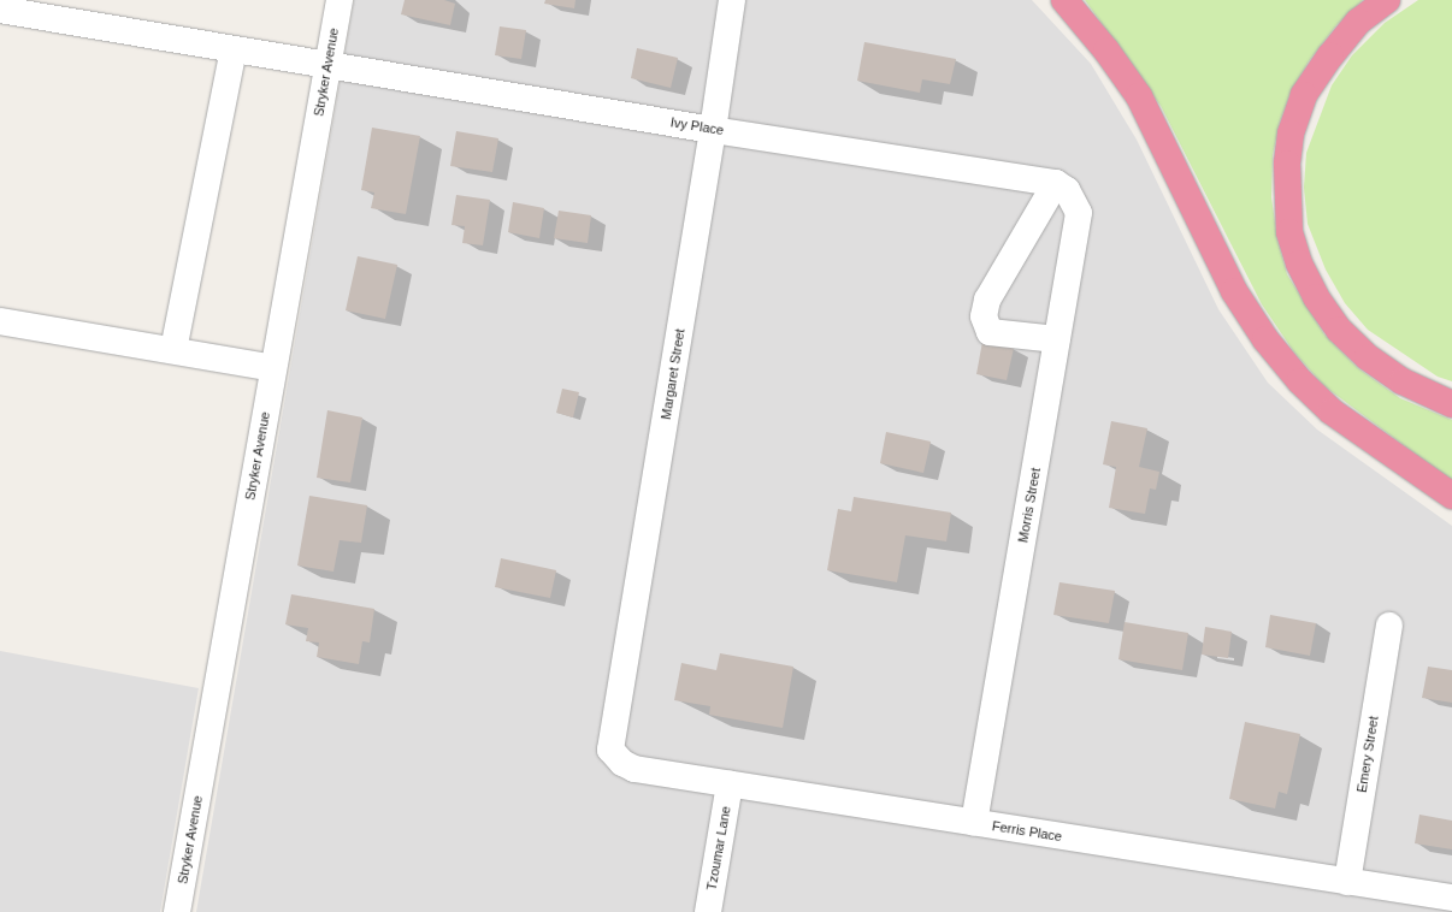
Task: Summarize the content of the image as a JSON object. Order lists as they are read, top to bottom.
{
  "streets": {
    "street": [
      "Stryker Avenue",
      "Ivy Place",
      "Margaret Street",
      "Morris Street",
      "Emery Street",
      "Ferris Place",
      "Tzoumar Lane"
    ]
  },
  "crossings": [
    ["Stryker Avenue", "Ivy Place"],
    ["Ivy Place", "Margaret Street"],
    ["Ivy Place", "Morris Street"],
    ["Margaret Street", "Ferris Place"],
    ["Morris Street", "Ferris Place"],
    ["Emery Street", "Ferris Place"],
    ["Ferris Place", "Tzoumar Lane"]
  ]
}
